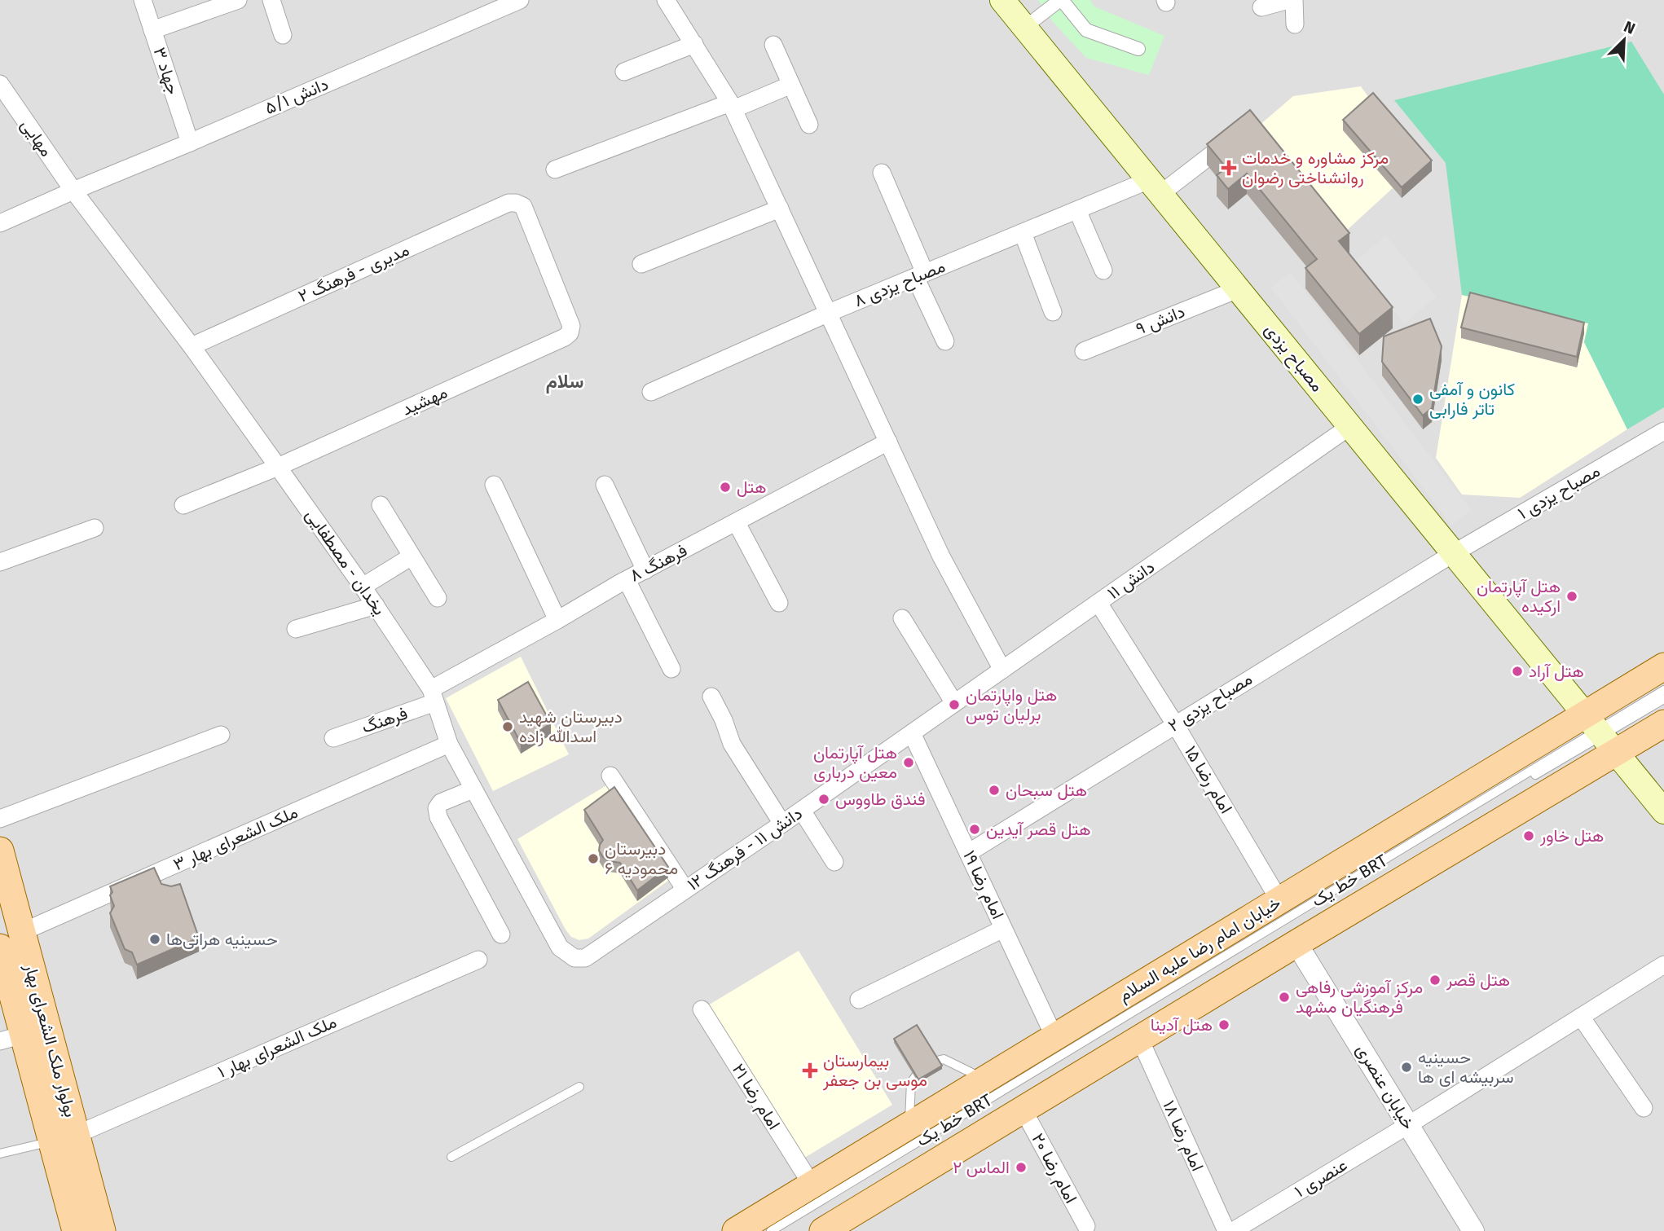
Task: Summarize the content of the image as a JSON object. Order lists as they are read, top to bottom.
{
  "streets": {
    "main road": ["مصباح یزدی", "خیابان امام رضا علیه السلام", "بولوار ملک الشعرای بهار"],
    "street": [
      "جهاد ۳",
      "دانش ۵/۱",
      "مهایی",
      "مدیری - فرهنگ ۲",
      "مصباح یزدی ۸",
      "دانش ۹",
      "مهشید",
      "مصباح یزدی ۱",
      "یخدان - مصطفایی",
      "فرهنگ ۸",
      "دانش ۱۱",
      "مصباح یزدی ۲",
      "فرهنگ",
      "امام رضا ۱۵",
      "ملک الشعرای بهار ۳",
      "دانش ۱۱ - فرهنگ ۱۲",
      "امام رضا ۱۹",
      "ملک الشعرای بهار ۱",
      "خیابان عنصری",
      "امام رضا ۲۱",
      "امام رضا ۱۸",
      "امام رضا ۲۰",
      "عنصری ۱"
    ],
    "lane": ["خط یک BRT"]
  },
  "crossings": [
    ["جهاد ۳", "دانش ۵/۱"],
    ["دانش ۵/۱", "مهایی"],
    ["دانش ۵/۱", "یخدان - مصطفایی"],
    ["مهایی", "یخدان - مصطفایی"],
    ["مدیری - فرهنگ ۲", "مهشید"],
    ["مدیری - فرهنگ ۲", "یخدان - مصطفایی"],
    ["مصباح یزدی ۸", "مصباح یزدی"],
    ["دانش ۹", "مصباح یزدی"],
    ["مصباح یزدی", "مصباح یزدی ۱"],
    ["مصباح یزدی", "دانش ۱۱"],
    ["مصباح یزدی", "مصباح یزدی ۲"],
    ["مصباح یزدی", "خط یک BRT"],
    ["مصباح یزدی", "خیابان امام رضا علیه السلام"],
    ["مهشید", "یخدان - مصطفایی"],
    ["مصباح یزدی ۱", "مصباح یزدی ۲"],
    ["یخدان - مصطفایی", "فرهنگ ۸"],
    ["یخدان - مصطفایی", "فرهنگ"],
    ["یخدان - مصطفایی", "ملک الشعرای بهار ۳"],
    ["یخدان - مصطفایی", "دانش ۱۱ - فرهنگ ۱۲"],
    ["فرهنگ ۸", "فرهنگ"],
    ["دانش ۱۱", "امام رضا ۱۵"],
    ["دانش ۱۱", "دانش ۱۱ - فرهنگ ۱۲"],
    ["دانش ۱۱", "امام رضا ۱۹"],
    ["مصباح یزدی ۲", "امام رضا ۱۵"],
    ["مصباح یزدی ۲", "امام رضا ۱۹"],
    ["امام رضا ۱۵", "خیابان امام رضا علیه السلام"],
    ["ملک الشعرای بهار ۳", "بولوار ملک الشعرای بهار"],
    ["دانش ۱۱ - فرهنگ ۱۲", "امام رضا ۱۹"],
    ["خط یک BRT", "خیابان امام رضا علیه السلام"],
    ["امام رضا ۱۹", "خیابان امام رضا علیه السلام"],
    ["خیابان امام رضا علیه السلام", "خیابان عنصری"],
    ["خیابان امام رضا علیه السلام", "امام رضا ۲۱"],
    ["خیابان امام رضا علیه السلام", "امام رضا ۱۸"],
    ["خیابان امام رضا علیه السلام", "امام رضا ۲۰"],
    ["بولوار ملک الشعرای بهار", "ملک الشعرای بهار ۱"],
    ["خیابان عنصری", "عنصری ۱"]
  ],
  "districts": ["سلام"],
  "places": {
    "health": ["مرکز مشاوره و خدمات روانشناختی رضوان", "بیمارستان موسی بن جعفر"],
    "other": [
      "کانون و آمفی تاتر فارابی",
      "هتل",
      "هتل آپارتمان ارکیده",
      "هتل آراد",
      "هتل واپارتمان برلیان توس",
      "دبیرستان شهید اسدالله زاده",
      "هتل آپارتمان معین درباری",
      "هتل سبحان",
      "فندق طاووس",
      "هتل قصر آیدین",
      "هتل خاور",
      "دبیرستان محمودیه ۶",
      "حسینیه هراتی‌ها",
      "هتل قصر",
      "مرکز آموزشی رفاهی فرهنگیان مشهد",
      "هتل آدینا",
      "حسینیه سربیشه ای ها",
      "الماس ۲"
    ]
  },
  "north": "top right"
}
